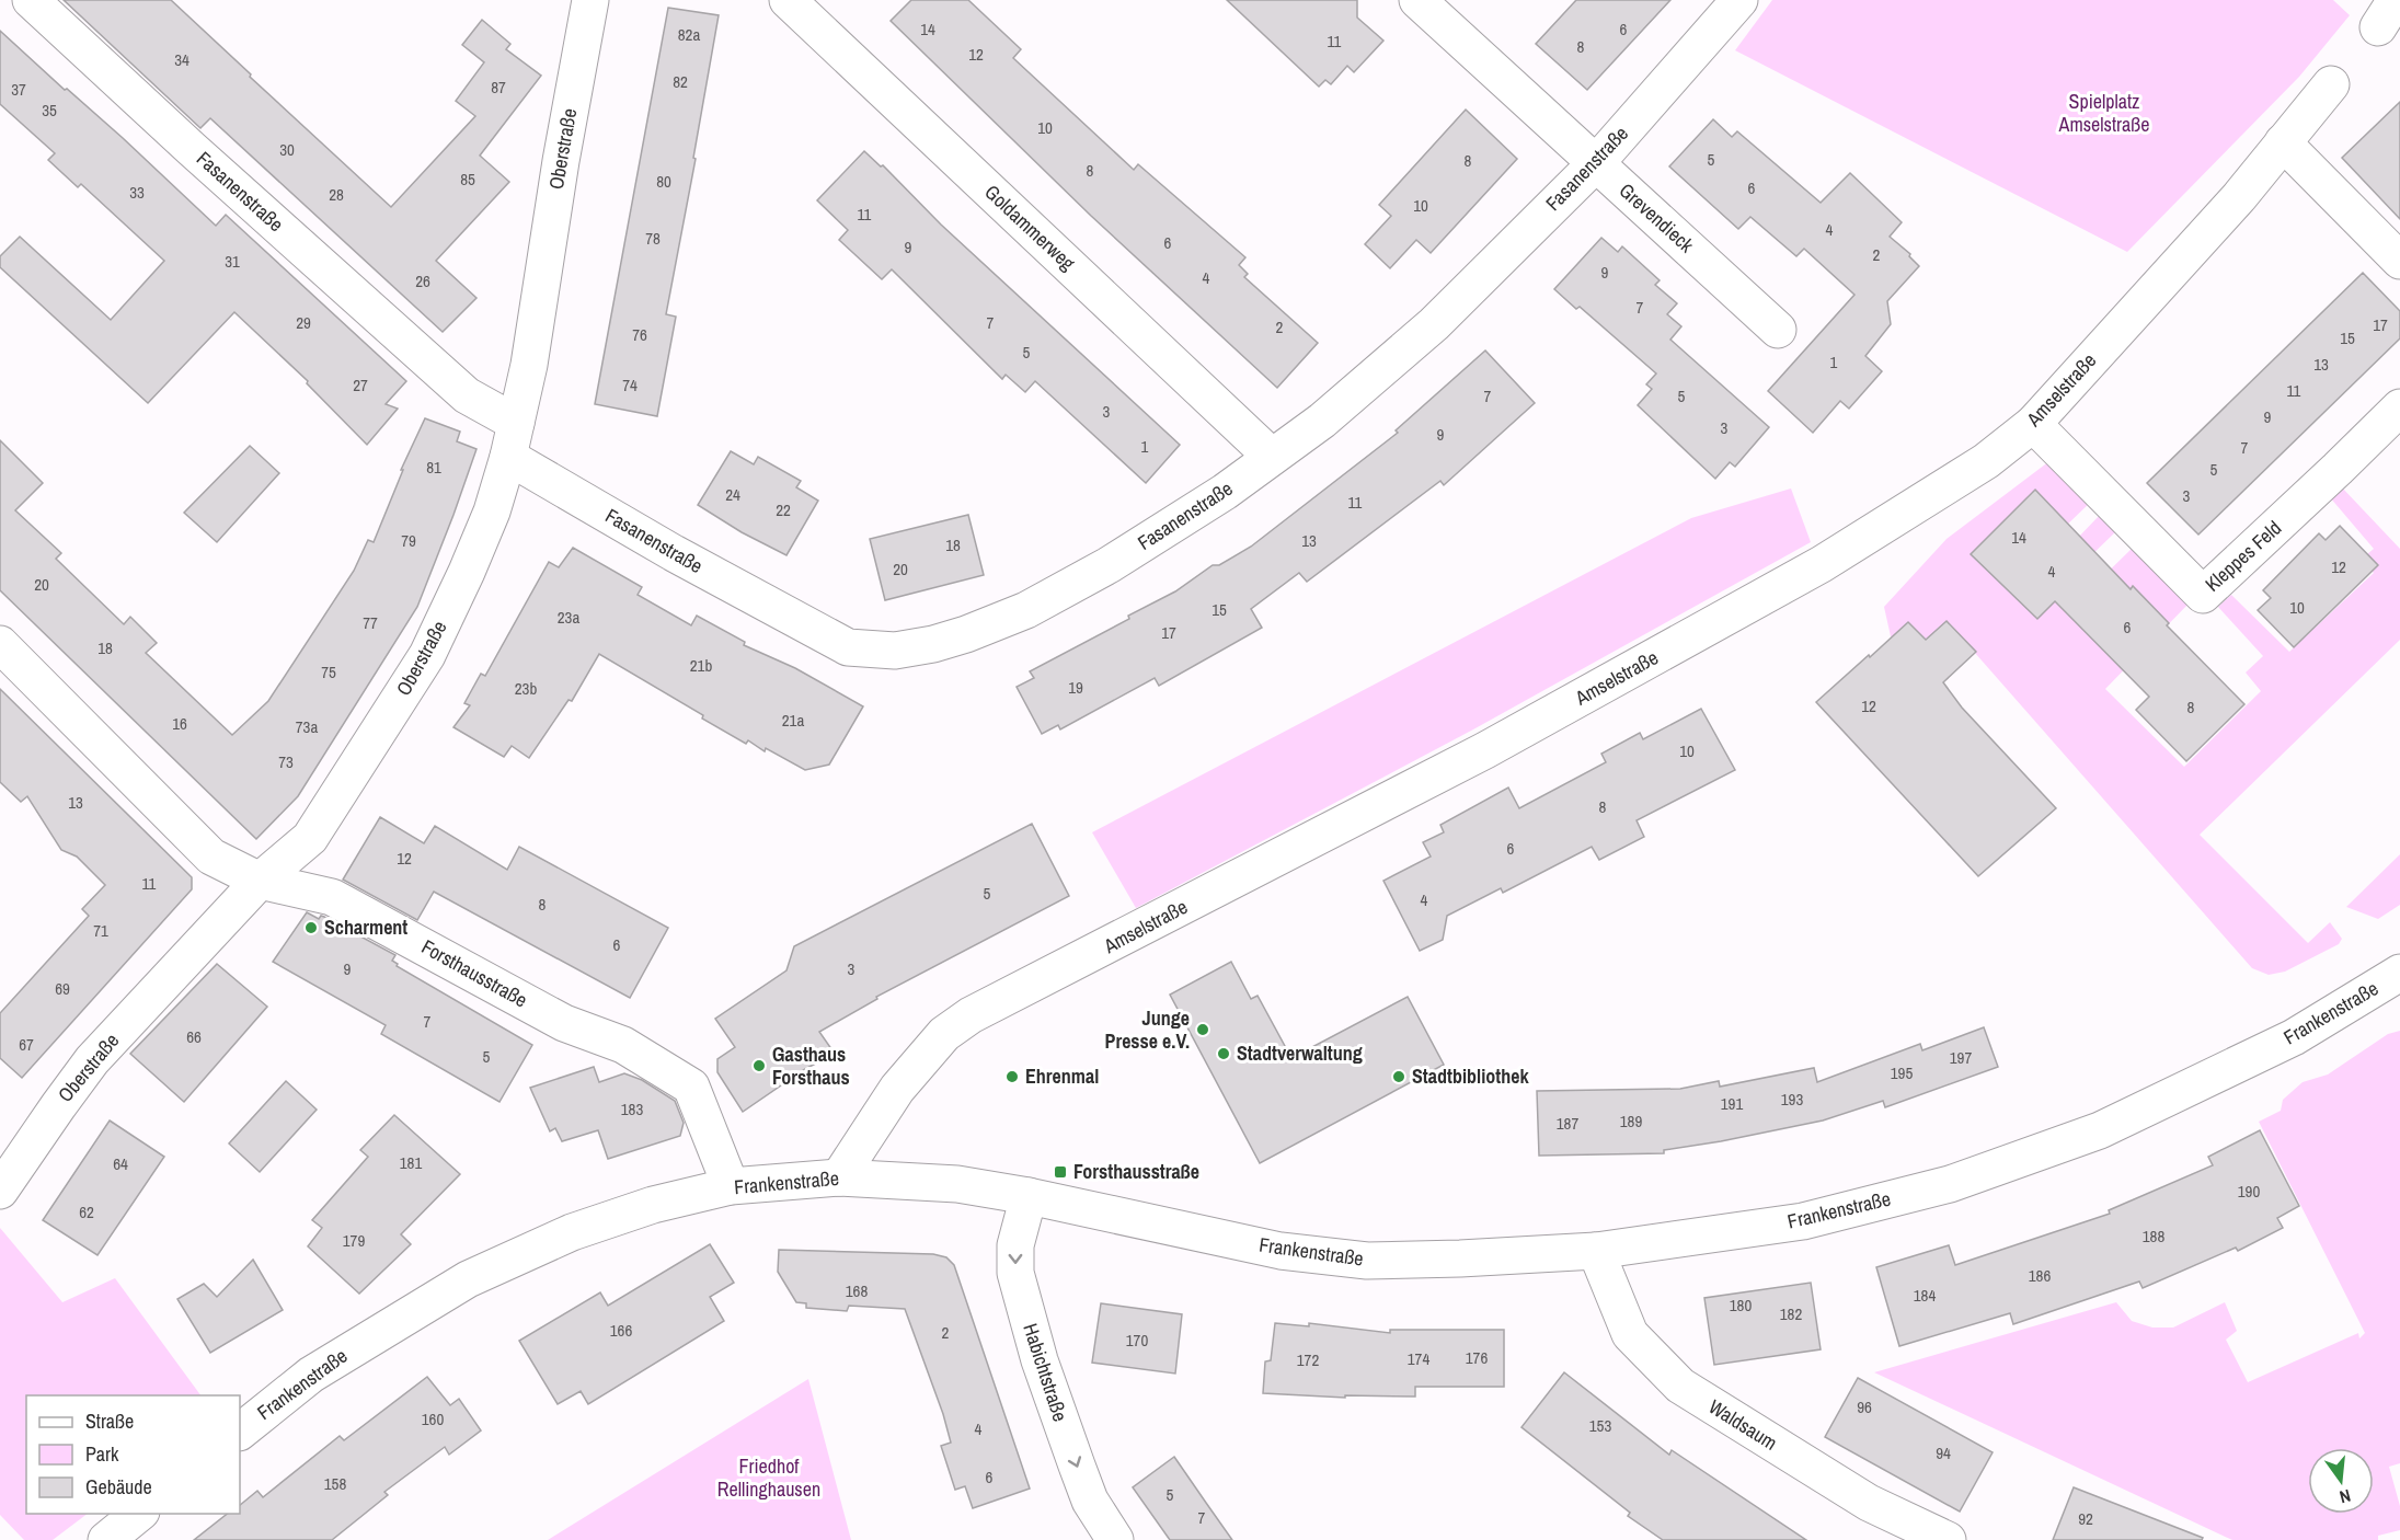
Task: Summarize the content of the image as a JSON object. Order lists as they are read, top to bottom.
{
  "streets": {
    "street": [
      "Oberstraße",
      "Fasanenstraße",
      "Grevendieck",
      "Goldammerweg",
      "Amselstraße",
      "Kleppes Feld",
      "Forsthausstraße",
      "Frankenstraße",
      "Habichtstraße",
      "Waldsaum"
    ]
  },
  "crossings": [
    ["Oberstraße", "Fasanenstraße"],
    ["Oberstraße", "Forsthausstraße"],
    ["Fasanenstraße", "Grevendieck"],
    ["Fasanenstraße", "Goldammerweg"],
    ["Amselstraße", "Kleppes Feld"],
    ["Amselstraße", "Frankenstraße"],
    ["Forsthausstraße", "Frankenstraße"],
    ["Frankenstraße", "Habichtstraße"],
    ["Frankenstraße", "Waldsaum"]
  ],
  "one_way": ["Habichtstraße"],
  "parks": ["Spielplatz Amselstraße", "Friedhof Rellinghausen"],
  "places": {
    "other": [
      "Scharment",
      "Junge Presse e.V.",
      "Stadtverwaltung",
      "Gasthaus Forsthaus",
      "Ehrenmal",
      "Stadtbibliothek"
    ],
    "transit": ["Forsthausstraße"]
  },
  "house_numbers": [
    "14",
    "6",
    "82a",
    "11",
    "8",
    "12",
    "34",
    "82",
    "87",
    "37",
    "35",
    "10",
    "30",
    "5",
    "8",
    "8",
    "85",
    "80",
    "6",
    "33",
    "28",
    "10",
    "11",
    "4",
    "78",
    "6",
    "9",
    "2",
    "31",
    "9",
    "4",
    "26",
    "7",
    "29",
    "7",
    "17",
    "2",
    "76",
    "15",
    "5",
    "1",
    "13",
    "27",
    "74",
    "11",
    "7",
    "5",
    "3",
    "9",
    "3",
    "9",
    "1",
    "7",
    "81",
    "5",
    "24",
    "3",
    "11",
    "22",
    "14",
    "79",
    "13",
    "18",
    "12",
    "20",
    "4",
    "20",
    "10",
    "15",
    "23a",
    "77",
    "6",
    "17",
    "18",
    "21b",
    "75",
    "19",
    "23b",
    "12",
    "8",
    "21a",
    "16",
    "73a",
    "10",
    "73",
    "13",
    "8",
    "6",
    "12",
    "11",
    "5",
    "4",
    "8",
    "71",
    "6",
    "9",
    "3",
    "69",
    "7",
    "66",
    "67",
    "5",
    "197",
    "195",
    "193",
    "191",
    "183",
    "189",
    "187",
    "181",
    "64",
    "190",
    "62",
    "188",
    "179",
    "186",
    "168",
    "184",
    "180",
    "182",
    "166",
    "2",
    "170",
    "176",
    "174",
    "172",
    "96",
    "160",
    "153",
    "4",
    "94",
    "6",
    "158",
    "5",
    "7",
    "92"
  ],
  "legend": ["Straße", "Park", "Gebäude"],
  "north": "bottom"
}
